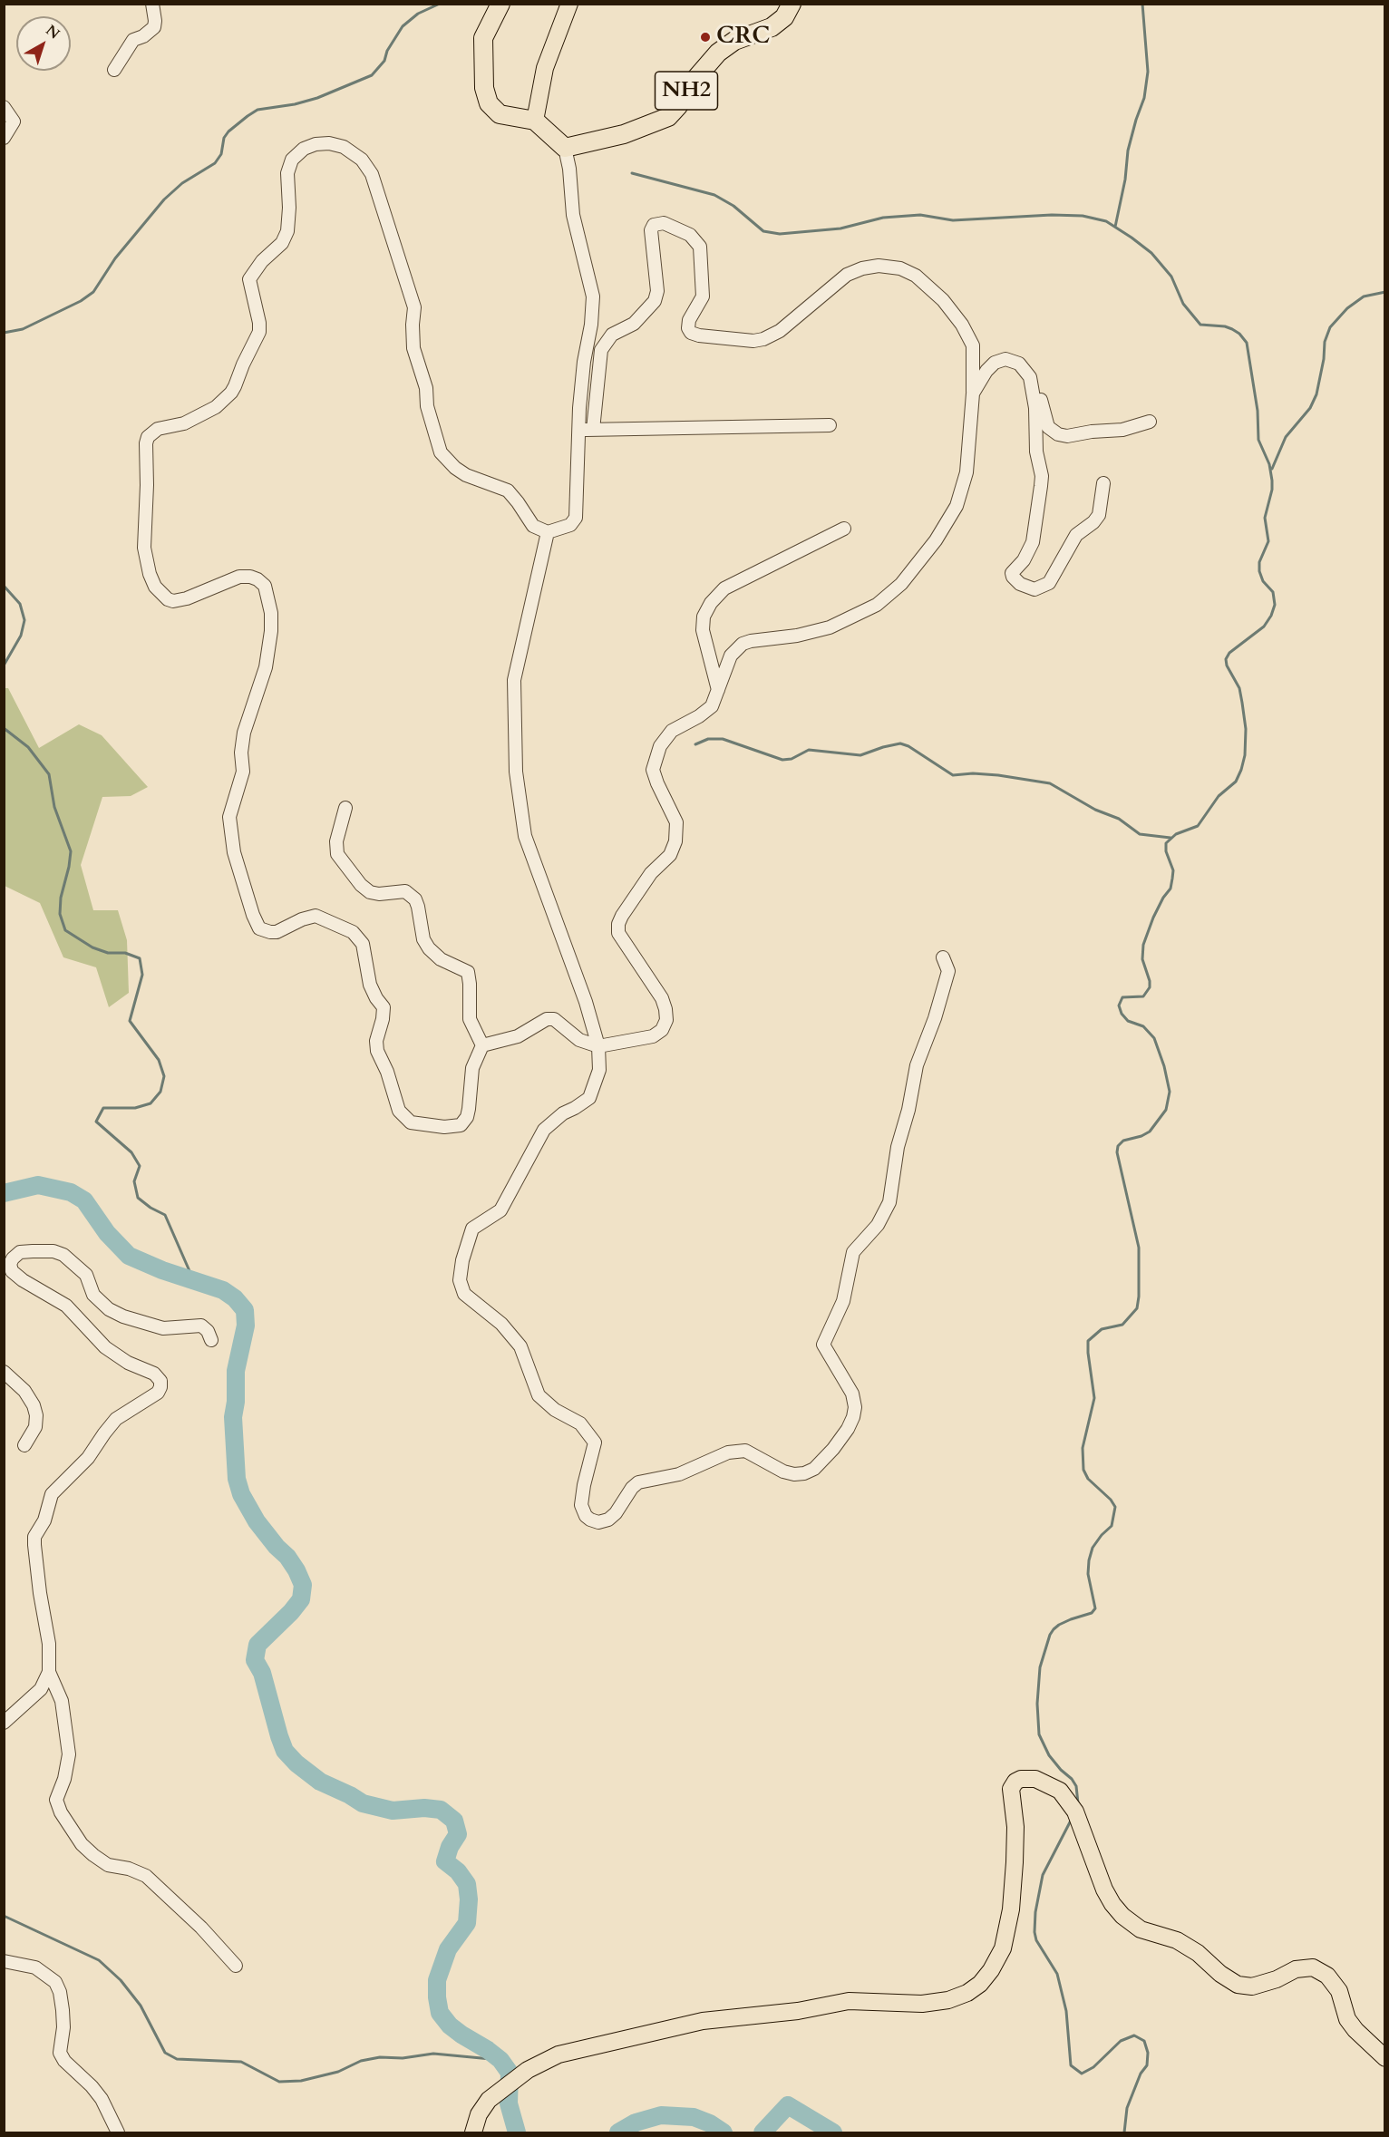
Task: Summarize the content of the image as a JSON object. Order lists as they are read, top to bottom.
{
  "streets": {
    "highway": ["NH2"]
  },
  "places": ["CRC"],
  "north": "top right"
}
